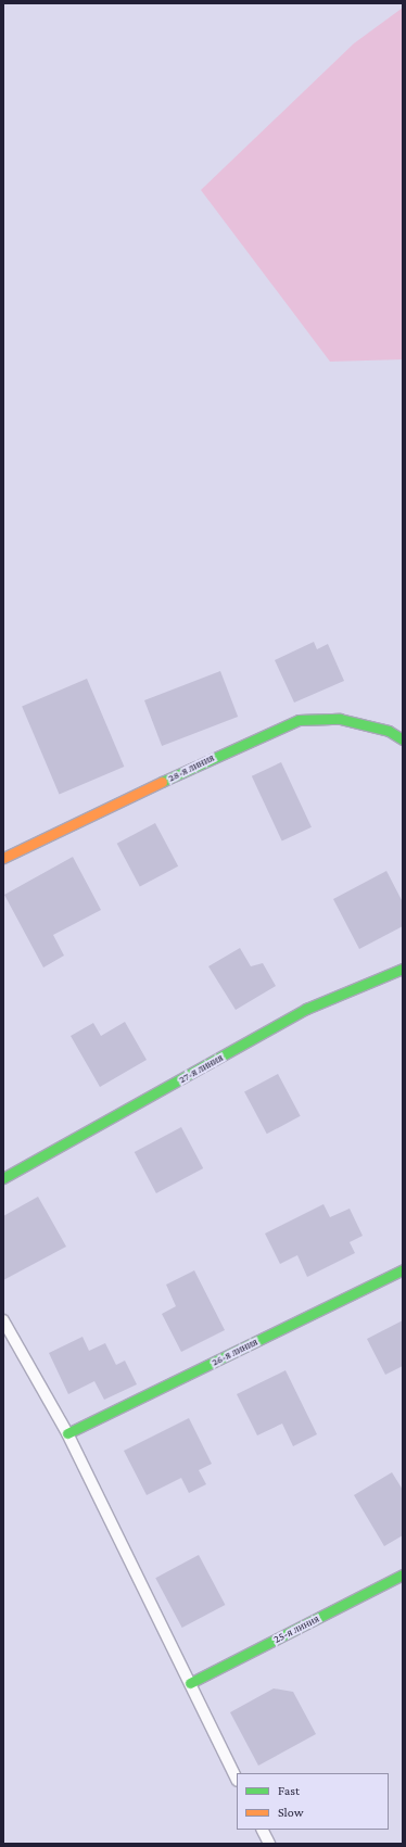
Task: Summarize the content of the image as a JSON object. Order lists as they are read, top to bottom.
{
  "streets": {
    "street": [
      "28-я линия",
      "27-я линия",
      "26-я линия",
      "25-я линия"
    ]
  },
  "legend": ["Fast", "Slow"]
}
